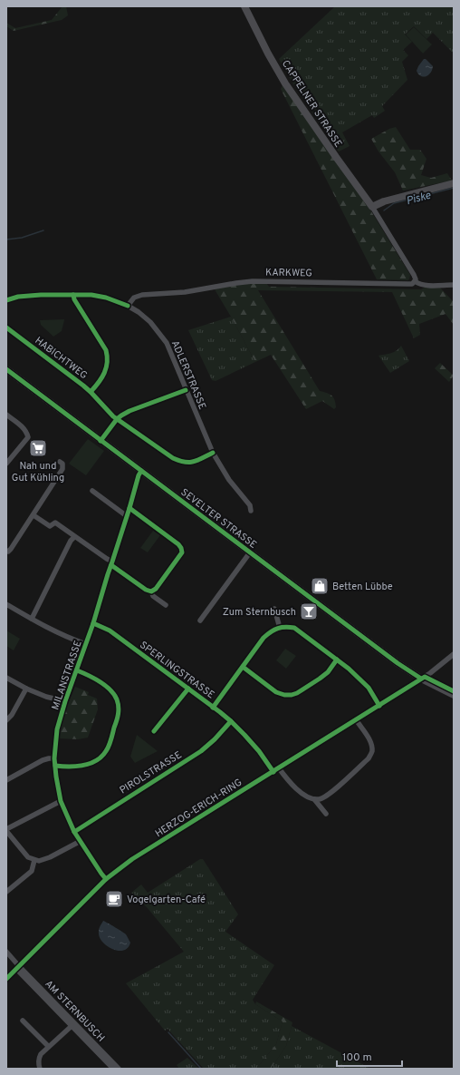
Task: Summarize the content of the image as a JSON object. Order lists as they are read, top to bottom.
{
  "streets": {
    "street": [
      "CAPPELNER STRASSE",
      "KARKWEG",
      "HABICHTWEG",
      "ADLERSTRASSE",
      "SEVELTER STRASSE",
      "SPERLINGSTRASSE",
      "MILANSTRASSE",
      "PIROLSTRASSE",
      "HERZOG-ERICH-RING",
      "AM STERNBUSCH"
    ]
  },
  "crossings": [
    ["CAPPELNER STRASSE", "KARKWEG"],
    ["KARKWEG", "ADLERSTRASSE"],
    ["HABICHTWEG", "ADLERSTRASSE"],
    ["SEVELTER STRASSE", "MILANSTRASSE"],
    ["SEVELTER STRASSE", "HERZOG-ERICH-RING"],
    ["SPERLINGSTRASSE", "MILANSTRASSE"],
    ["SPERLINGSTRASSE", "PIROLSTRASSE"],
    ["SPERLINGSTRASSE", "HERZOG-ERICH-RING"],
    ["MILANSTRASSE", "PIROLSTRASSE"],
    ["MILANSTRASSE", "HERZOG-ERICH-RING"],
    ["HERZOG-ERICH-RING", "AM STERNBUSCH"]
  ],
  "water": ["Piske"],
  "places": {
    "supermarket": ["Nah und Gut Kühling"],
    "shop": ["Betten Lübbe"],
    "bar": ["Zum Sternbusch"],
    "cafe": ["Vogelgarten-Café"]
  },
  "scale_bar": "100 m"
}
